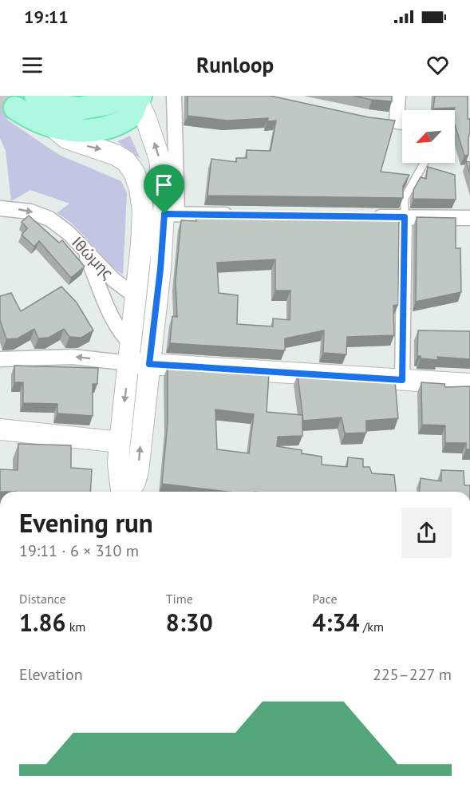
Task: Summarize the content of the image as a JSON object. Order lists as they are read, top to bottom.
{
  "streets": {
    "street": ["Ιθώμης"]
  },
  "one_way": ["Ιθώμης"],
  "north": "bottom left",
  "page": {
    "status": "19:11",
    "header": "Runloop",
    "heading": ["Evening run", "19:11 · 6 × 310 m"],
    "stats": [
      ["Distance", "1.86 km"],
      ["Time", "8:30"],
      ["Pace", "4:34 /km"]
    ],
    "chart": ["Elevation", "225–227 m"]
  }
}
